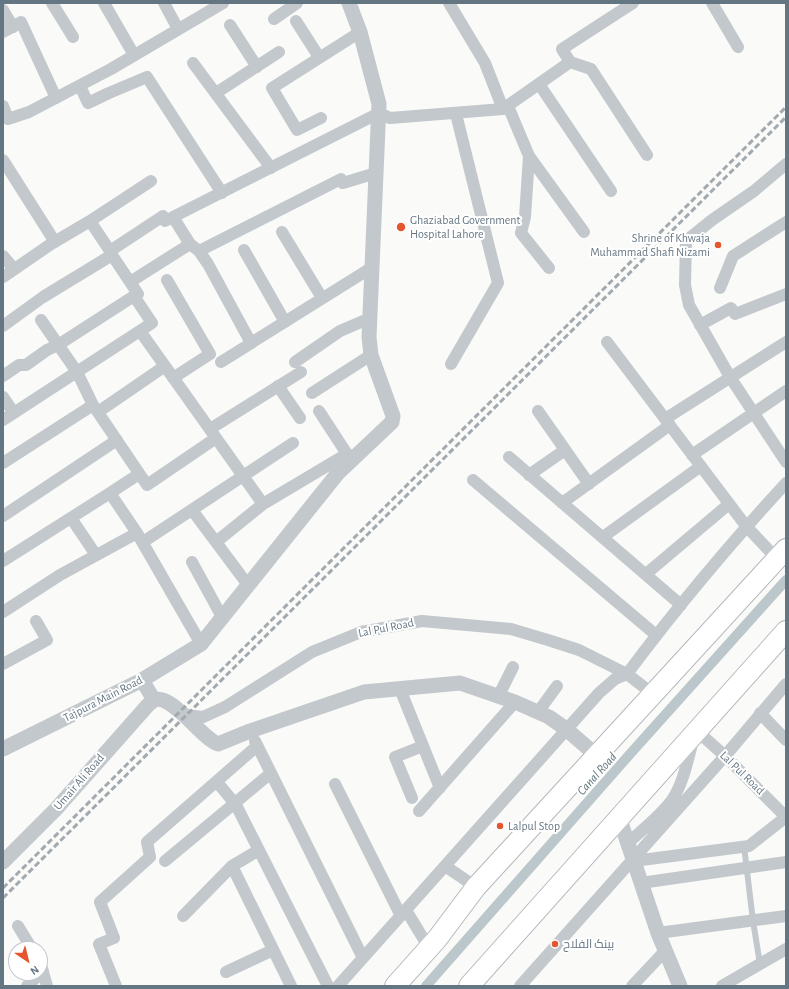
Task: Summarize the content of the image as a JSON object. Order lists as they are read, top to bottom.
{
  "streets": {
    "street": ["Lal Pul Road", "Tajpura Main Road", "Umair Ali Road"]
  },
  "water": ["Canal Road"],
  "places": [
    "Ghaziabad Government Hospital Lahore",
    "Shrine of Khwaja Muhammad Shafi Nizami",
    "Lalpul Stop",
    "بینک الفلاح"
  ],
  "north": "bottom right"
}
